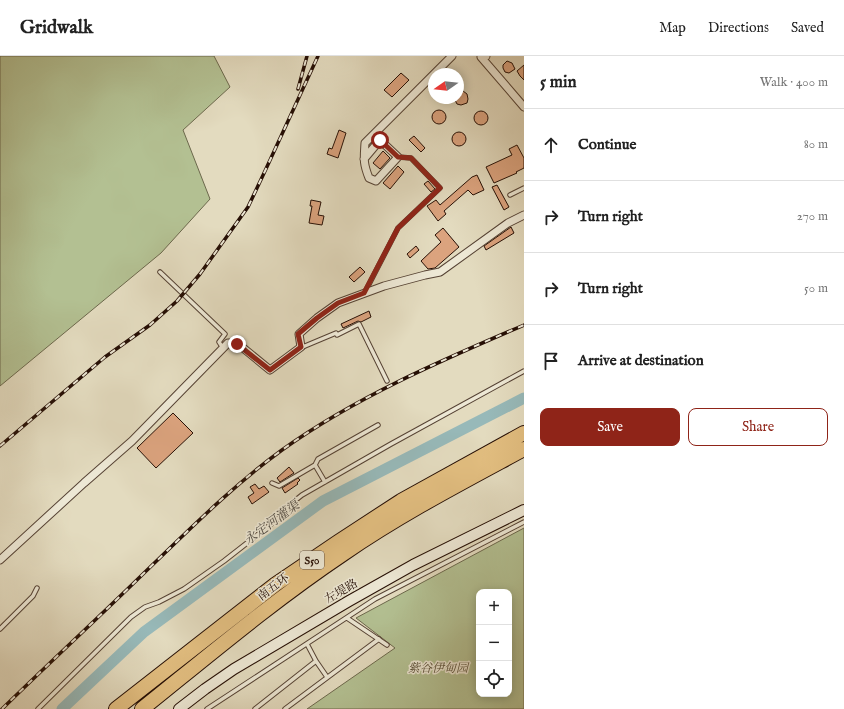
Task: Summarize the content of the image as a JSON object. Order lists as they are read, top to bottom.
{
  "streets": {
    "highway": ["S50", "南五环"],
    "main road": ["左堤路"]
  },
  "water": ["永定河灌渠"],
  "parks": ["紫谷伊甸园"],
  "north": "left",
  "page": {
    "header": "Gridwalk",
    "nav": ["Map", "Directions", "Saved"],
    "heading": ["5 min", "Walk · 400 m"],
    "list": [
      ["Continue", "80 m"],
      ["Turn right", "270 m"],
      ["Turn right", "50 m"],
      "Arrive at destination"
    ],
    "buttons": ["Save", "Share"],
    "map_buttons": ["+", "−"]
  }
}
